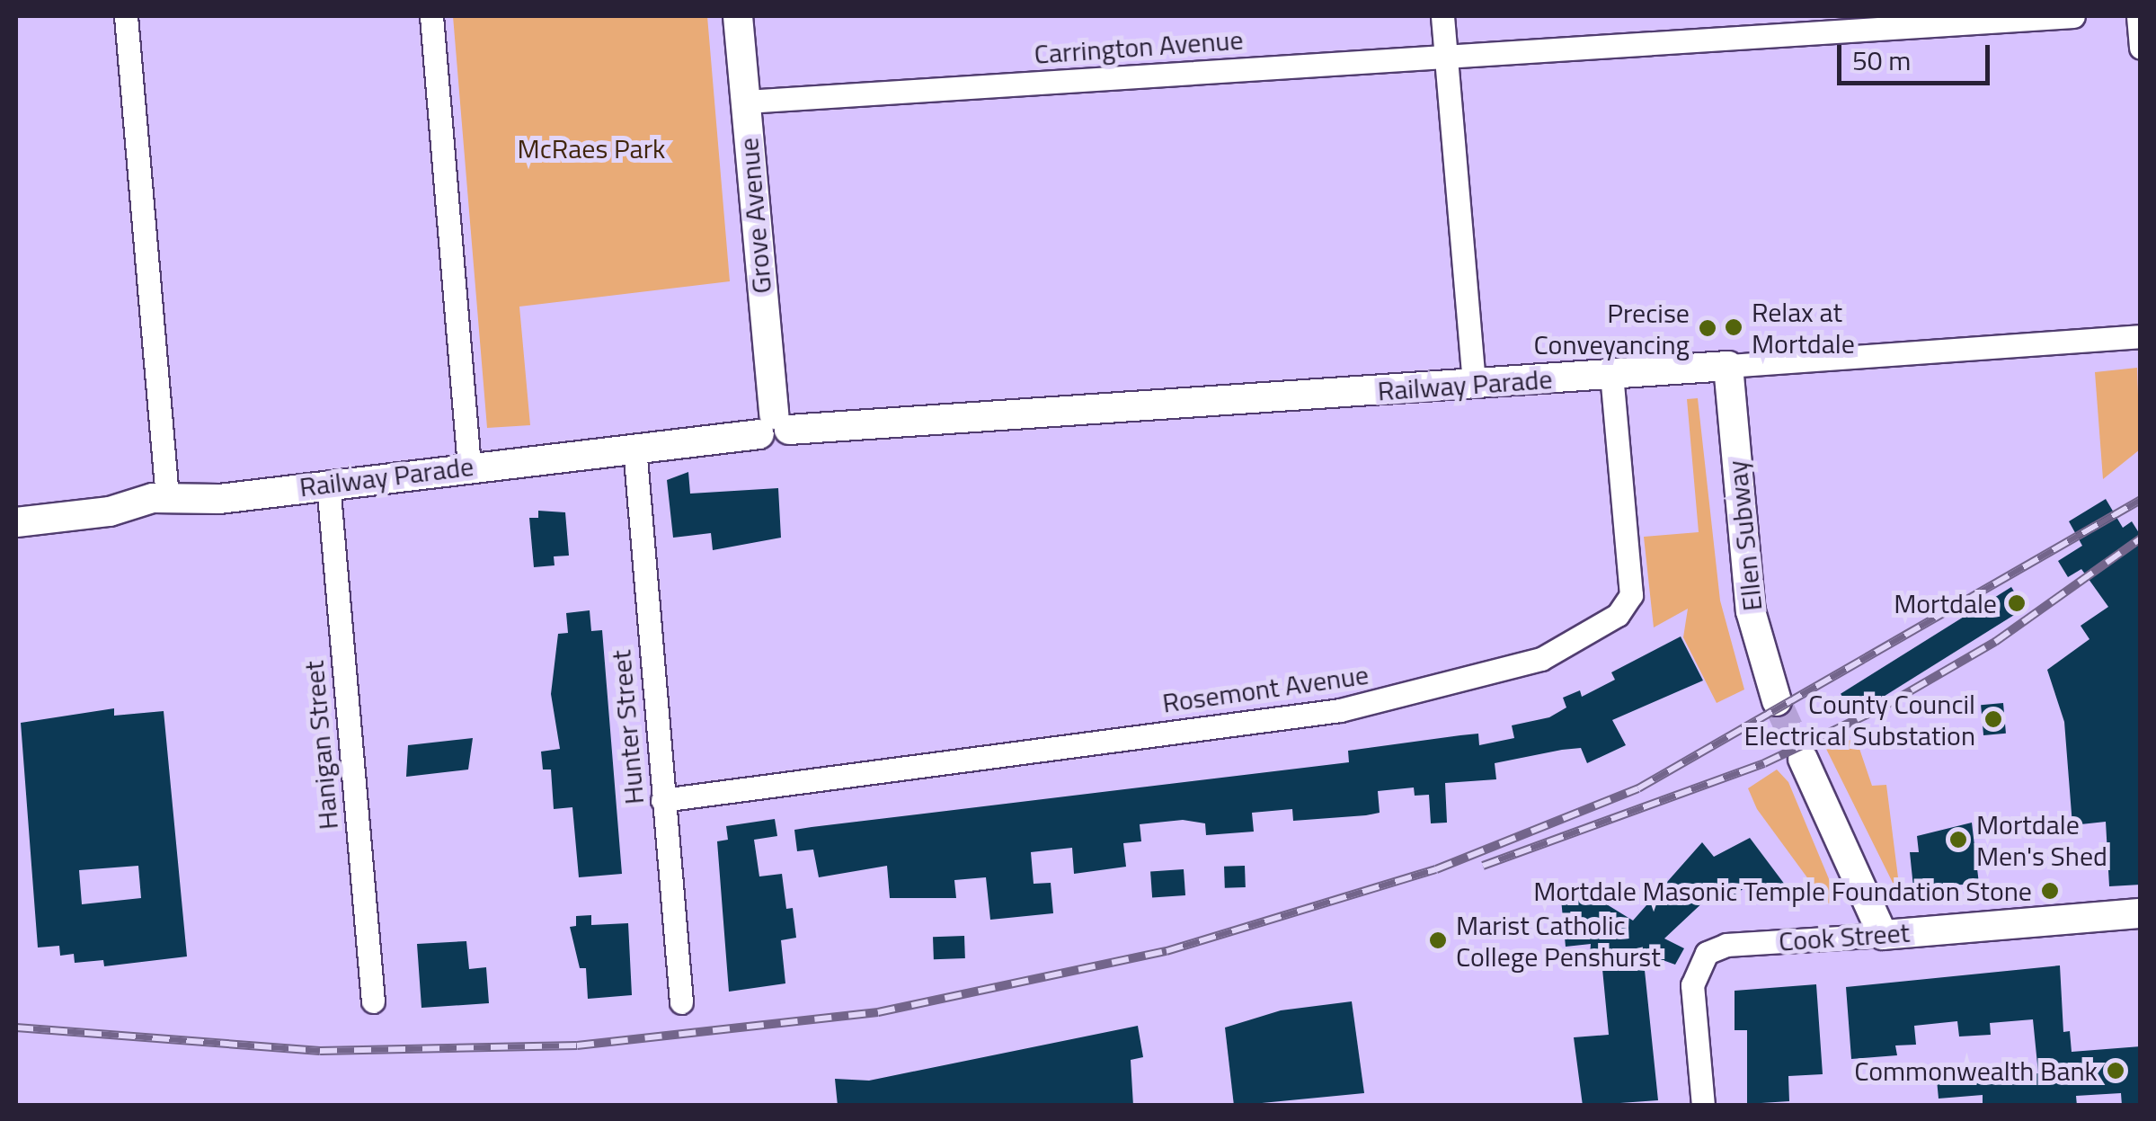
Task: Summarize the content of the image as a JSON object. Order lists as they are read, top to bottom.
{
  "streets": {
    "street": [
      "Carrington Avenue",
      "Grove Avenue",
      "Railway Parade",
      "Ellen Subway",
      "Rosemont Avenue",
      "Hunter Street",
      "Hanigan Street",
      "Cook Street"
    ]
  },
  "crossings": [
    ["Carrington Avenue", "Grove Avenue"],
    ["Grove Avenue", "Railway Parade"],
    ["Railway Parade", "Ellen Subway"],
    ["Railway Parade", "Rosemont Avenue"],
    ["Railway Parade", "Hunter Street"],
    ["Railway Parade", "Hanigan Street"],
    ["Rosemont Avenue", "Hunter Street"]
  ],
  "parks": ["McRaes Park"],
  "places": [
    "Relax at Mortdale",
    "Precise Conveyancing",
    "Mortdale",
    "County Council Electrical Substation",
    "Mortdale Men's Shed",
    "Mortdale Masonic Temple Foundation Stone",
    "Marist Catholic College Penshurst",
    "Commonwealth Bank"
  ],
  "scale_bar": "50 m"
}
